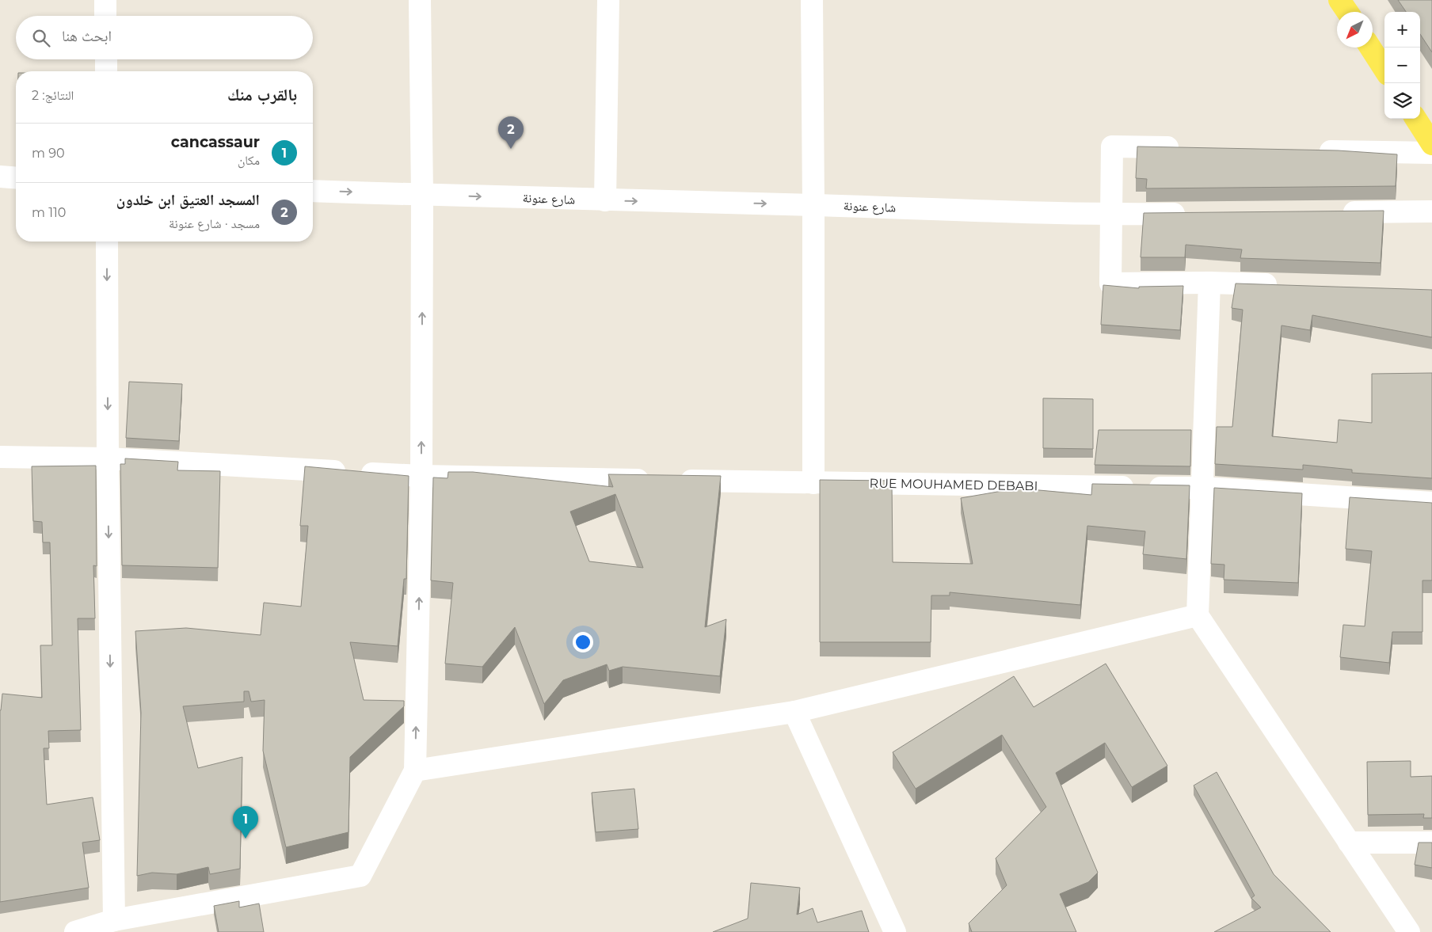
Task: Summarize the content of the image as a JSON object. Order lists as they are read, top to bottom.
{
  "streets": {
    "street": ["شارع عنونة", "RUE MOUHAMED DEBABI"]
  },
  "one_way": ["شارع عنونة"],
  "north": "bottom left",
  "page": {
    "map_buttons": ["+", "−"],
    "search": "ابحث هنا",
    "heading": ["بالقرب منك", "النتائج: 2"],
    "pins": ["2", "1"],
    "list": [
      {
        "mark": "1",
        "name": "cancassaur",
        "note": "مكان",
        "value": "90 m"
      },
      {
        "mark": "2",
        "name": "المسجد العتيق ابن خلدون",
        "note": "مسجد · شارع عنونة",
        "value": "110 m"
      }
    ]
  }
}
